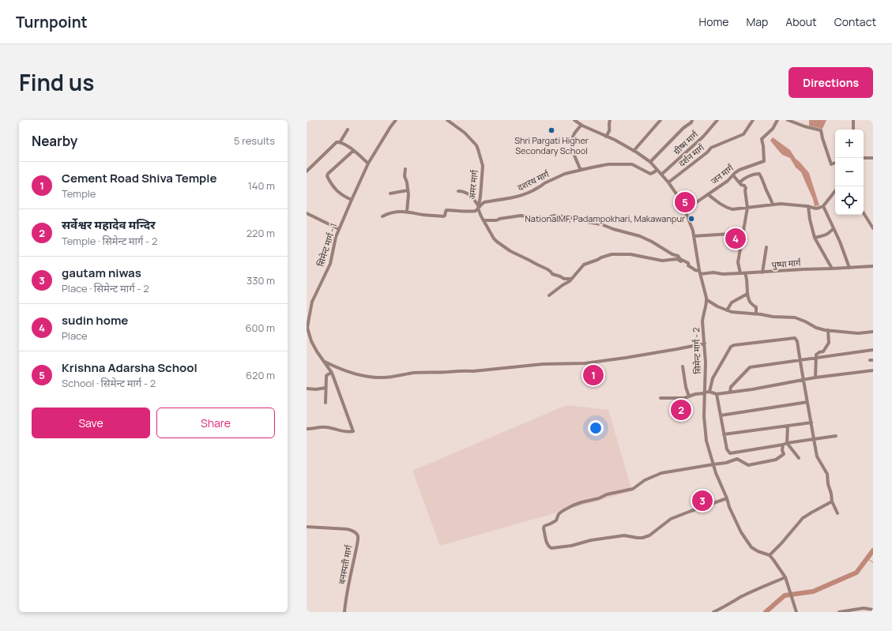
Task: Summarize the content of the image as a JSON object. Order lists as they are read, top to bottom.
{
  "streets": {
    "street": [
      "ग्रीष्म मार्ग",
      "दर्शन मार्ग",
      "जन मार्ग",
      "दशरथ मार्ग",
      "अमर मार्ग",
      "सिमेन्ट मार्ग - 1",
      "पुष्पा मार्ग",
      "सिमेन्ट मार्ग - 2",
      "बनस्पती मार्ग"
    ]
  },
  "crossings": [
    ["ग्रीष्म मार्ग", "सिमेन्ट मार्ग - 2"],
    ["दर्शन मार्ग", "सिमेन्ट मार्ग - 2"],
    ["जन मार्ग", "सिमेन्ट मार्ग - 2"],
    ["दशरथ मार्ग", "अमर मार्ग"],
    ["दशरथ मार्ग", "सिमेन्ट मार्ग - 2"],
    ["पुष्पा मार्ग", "सिमेन्ट मार्ग - 2"]
  ],
  "places": ["Shri Pargati Higher Secondary School", "NationalMF, Padampokhari, Makawanpur"],
  "page": {
    "header": "Turnpoint",
    "nav": [
      "Home",
      "Map",
      "About",
      "Contact"
    ],
    "title": "Find us",
    "buttons": [
      "Directions",
      ["Save", "Share"]
    ],
    "heading": ["Nearby", "5 results"],
    "map_buttons": ["+", "−"],
    "list": [
      {
        "mark": "1",
        "name": "Cement Road Shiva Temple",
        "note": "Temple",
        "value": "140 m"
      },
      {
        "mark": "2",
        "name": "सर्वेश्वर महादेव मन्दिर",
        "note": "Temple · सिमेन्ट मार्ग - 2",
        "value": "220 m"
      },
      {
        "mark": "3",
        "name": "gautam niwas",
        "note": "Place · सिमेन्ट मार्ग - 2",
        "value": "330 m"
      },
      {
        "mark": "4",
        "name": "sudin home",
        "note": "Place",
        "value": "600 m"
      },
      {
        "mark": "5",
        "name": "Krishna Adarsha School",
        "note": "School · सिमेन्ट मार्ग - 2",
        "value": "620 m"
      }
    ],
    "pins": [
      "5",
      "4",
      "1",
      "2",
      "3"
    ]
  }
}
